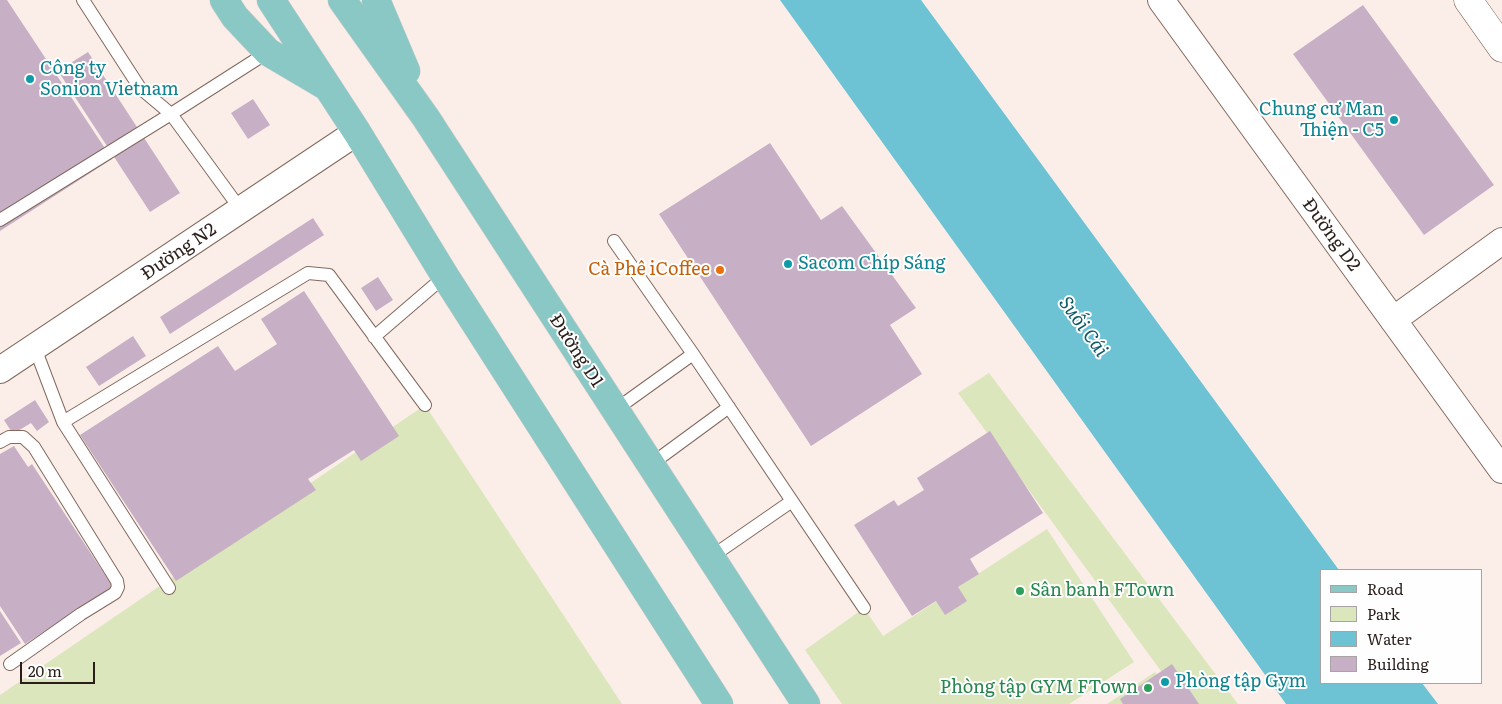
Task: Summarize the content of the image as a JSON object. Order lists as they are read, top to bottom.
{
  "streets": {
    "main road": ["Đường D1"],
    "street": ["Đường D2", "Đường N2"]
  },
  "water": ["Suối Cái"],
  "places": [
    "Công ty Sonion Vietnam",
    "Chung cư Man Thiện - C5",
    "Sacom Chíp Sáng",
    "Cà Phê iCoffee",
    "Sân banh FTown",
    "Phòng tập Gym",
    "Phòng tập GYM FTown"
  ],
  "legend": [
    "Road",
    "Park",
    "Water",
    "Building"
  ],
  "scale_bar": "20 m"
}
